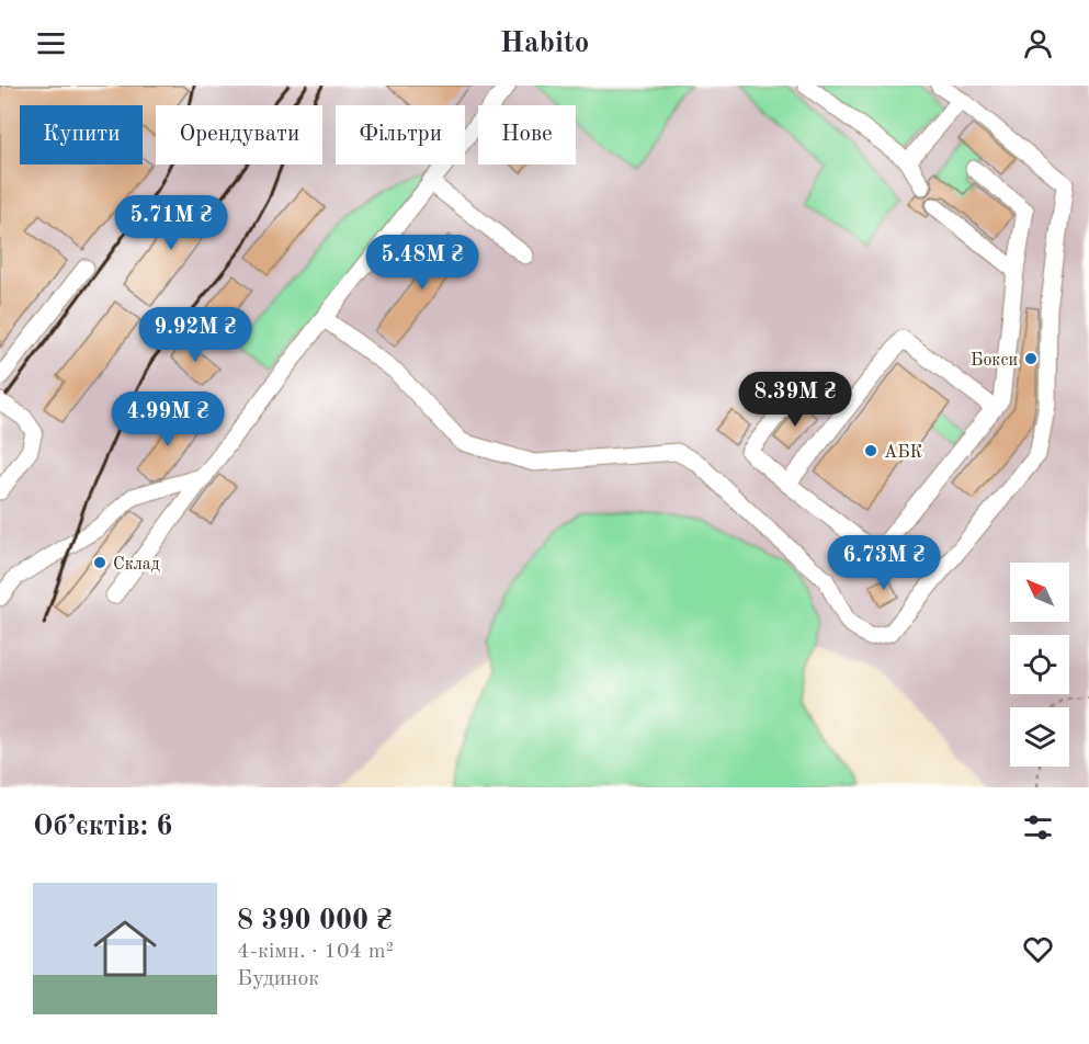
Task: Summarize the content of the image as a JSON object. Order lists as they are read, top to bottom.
{
  "places": ["Бокси", "АБК", "Склад"],
  "north": "top left",
  "page": {
    "header": "Habito",
    "chip": [
      "Купити",
      "Орендувати",
      "Фільтри",
      "Нове"
    ],
    "price": [
      "5.71M ₴",
      "5.48M ₴",
      "9.92M ₴",
      "8.39M ₴",
      "4.99M ₴",
      "6.73M ₴"
    ],
    "heading": "Об’єктів: 6",
    "list": [
      {
        "name": "8 390 000 ₴",
        "note": "4-кімн. · 104 m² · Будинок"
      }
    ]
  }
}
